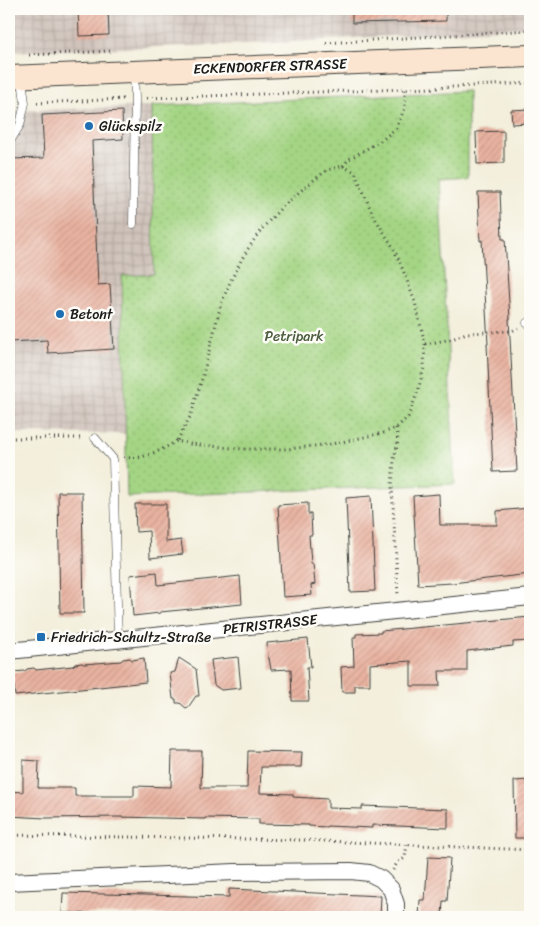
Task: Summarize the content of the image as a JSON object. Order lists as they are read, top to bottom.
{
  "streets": {
    "street": ["ECKENDORFER STRASSE", "PETRISTRASSE"]
  },
  "parks": ["Petripark"],
  "places": {
    "other": ["Glückspilz", "Betont"],
    "transit": ["Friedrich-Schultz-Straße"]
  }
}
